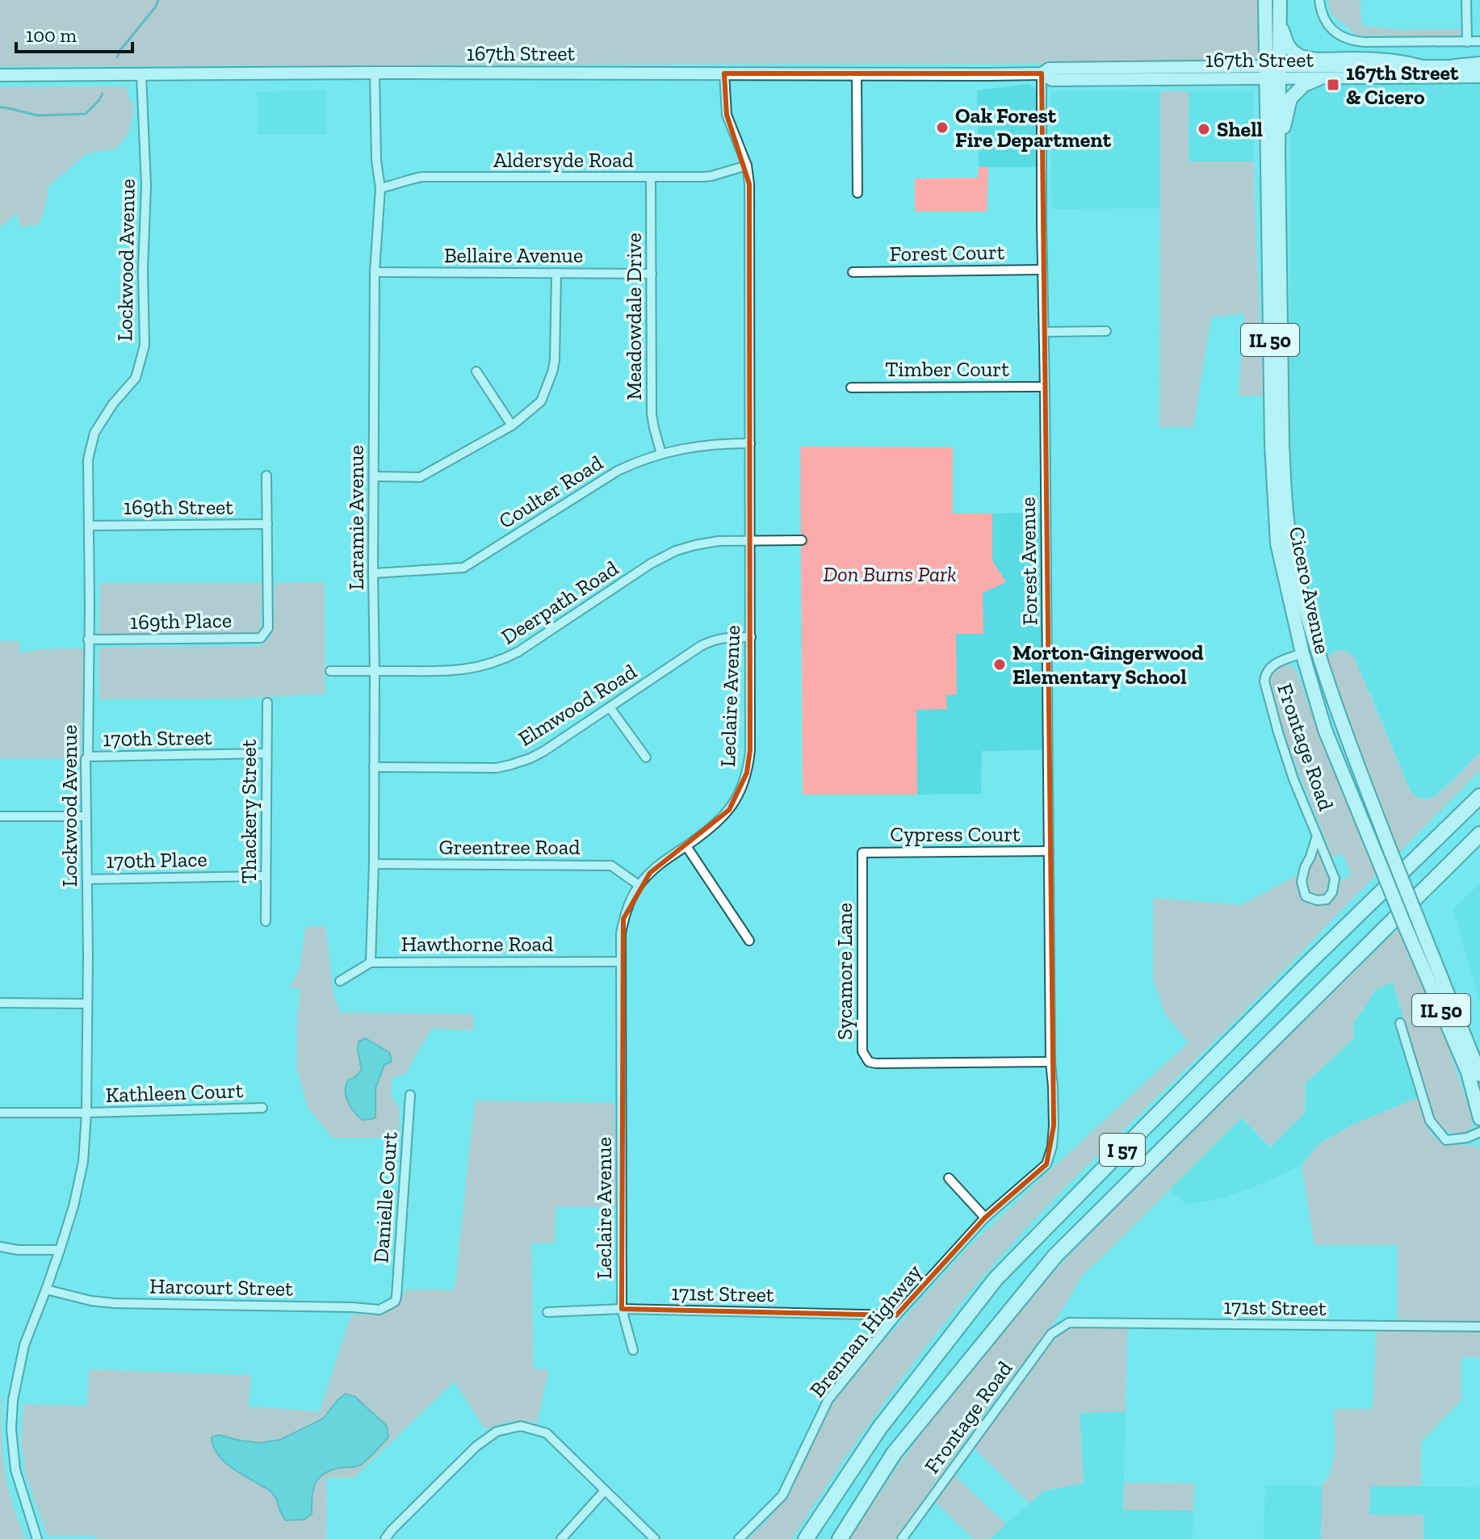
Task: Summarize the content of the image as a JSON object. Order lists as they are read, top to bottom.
{
  "streets": {
    "highway": ["I 57"],
    "main road": ["167th Street", "IL 50", "Cicero Avenue"],
    "street": [
      "Aldersyde Road",
      "Forest Court",
      "Bellaire Avenue",
      "Lockwood Avenue",
      "Meadowdale Drive",
      "Timber Court",
      "Coulter Road",
      "169th Street",
      "Laramie Avenue",
      "Forest Avenue",
      "Deerpath Road",
      "169th Place",
      "Leclaire Avenue",
      "Elmwood Road",
      "170th Street",
      "Frontage Road",
      "Thackery Street",
      "Cypress Court",
      "Greentree Road",
      "170th Place",
      "Hawthorne Road",
      "Sycamore Lane",
      "Kathleen Court",
      "Danielle Court",
      "Harcourt Street",
      "171st Street",
      "Brennan Highway"
    ]
  },
  "crossings": [
    ["167th Street", "Lockwood Avenue"],
    ["167th Street", "Laramie Avenue"],
    ["167th Street", "Forest Avenue"],
    ["167th Street", "Cicero Avenue"],
    ["167th Street", "Leclaire Avenue"],
    ["Aldersyde Road", "Meadowdale Drive"],
    ["Aldersyde Road", "Laramie Avenue"],
    ["Aldersyde Road", "Leclaire Avenue"],
    ["Forest Court", "Forest Avenue"],
    ["Bellaire Avenue", "Meadowdale Drive"],
    ["Bellaire Avenue", "Laramie Avenue"],
    ["Lockwood Avenue", "169th Street"],
    ["Lockwood Avenue", "169th Place"],
    ["Lockwood Avenue", "170th Street"],
    ["Lockwood Avenue", "170th Place"],
    ["Lockwood Avenue", "Kathleen Court"],
    ["Lockwood Avenue", "Harcourt Street"],
    ["Meadowdale Drive", "Coulter Road"],
    ["Timber Court", "Forest Avenue"],
    ["Coulter Road", "Laramie Avenue"],
    ["Coulter Road", "Leclaire Avenue"],
    ["169th Street", "169th Place"],
    ["Laramie Avenue", "Deerpath Road"],
    ["Laramie Avenue", "Elmwood Road"],
    ["Laramie Avenue", "Greentree Road"],
    ["Laramie Avenue", "Hawthorne Road"],
    ["Forest Avenue", "Cypress Court"],
    ["Forest Avenue", "Sycamore Lane"],
    ["Forest Avenue", "Brennan Highway"],
    ["Cicero Avenue", "Frontage Road"],
    ["Deerpath Road", "Leclaire Avenue"],
    ["Leclaire Avenue", "Elmwood Road"],
    ["Leclaire Avenue", "Greentree Road"],
    ["Leclaire Avenue", "Hawthorne Road"],
    ["Leclaire Avenue", "171st Street"],
    ["170th Street", "Thackery Street"],
    ["Frontage Road", "171st Street"],
    ["Thackery Street", "170th Place"],
    ["Cypress Court", "Sycamore Lane"],
    ["Danielle Court", "Harcourt Street"],
    ["171st Street", "Brennan Highway"]
  ],
  "parks": ["Don Burns Park"],
  "places": {
    "transit": ["167th Street & Cicero"],
    "other": ["Oak Forest Fire Department", "Shell", "Morton-Gingerwood Elementary School"]
  },
  "scale_bar": "100 m"
}
